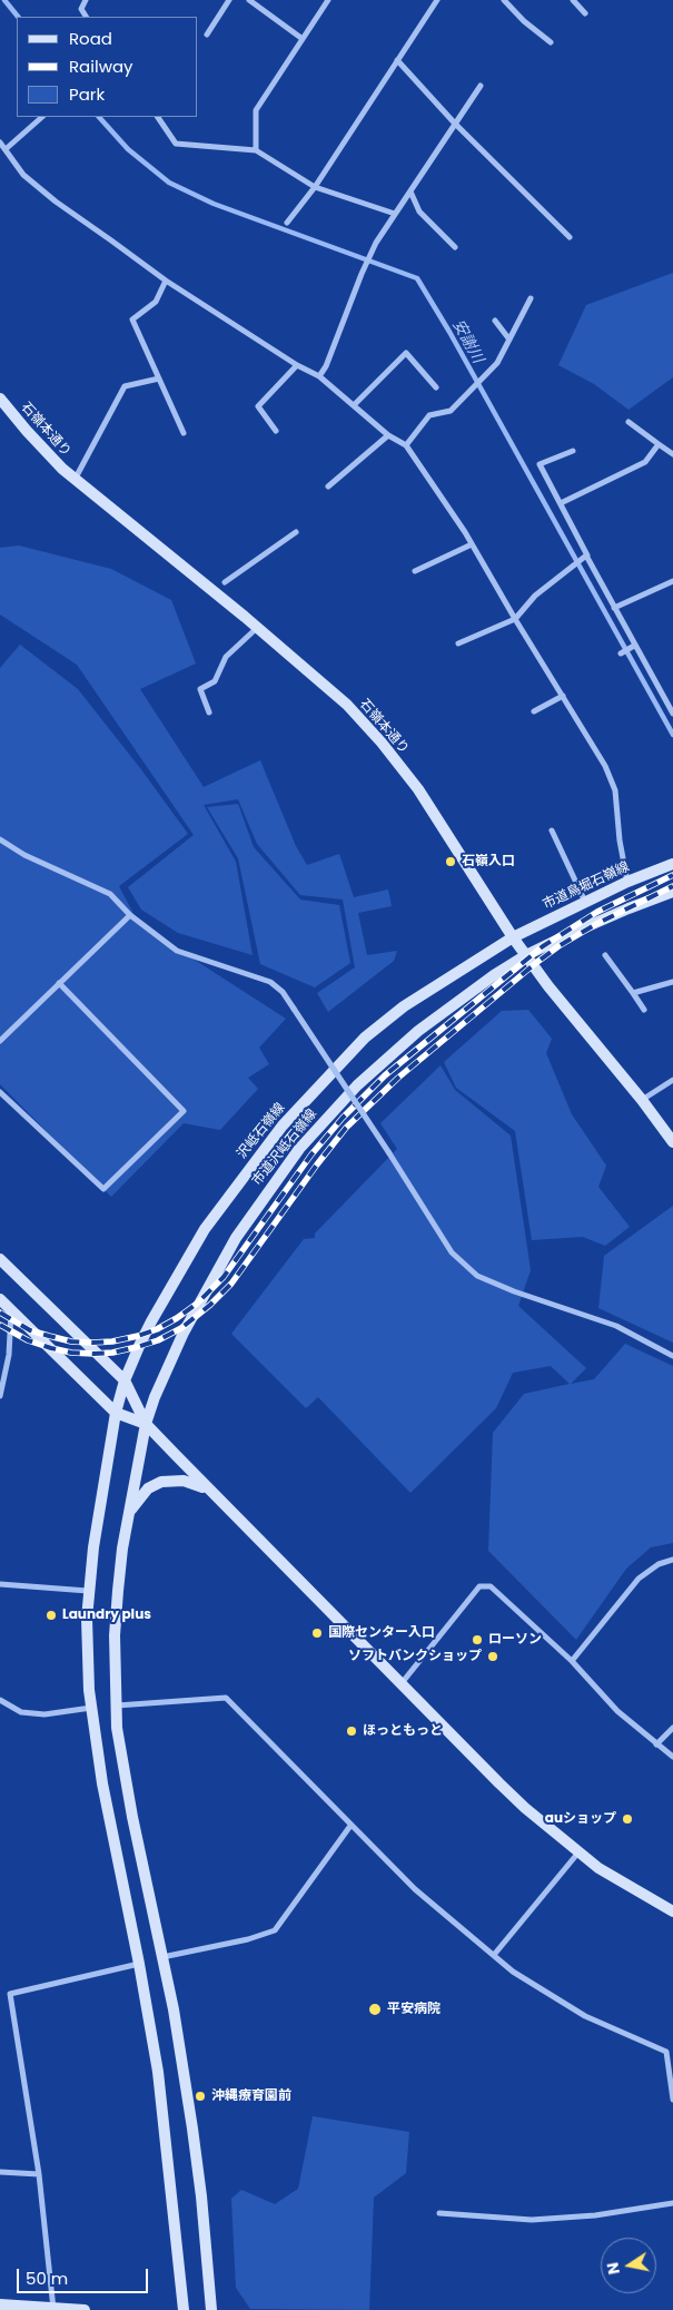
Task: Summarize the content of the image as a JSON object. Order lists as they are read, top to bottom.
{
  "streets": {
    "street": [
      "石嶺本通り",
      "市道鳥堀石嶺線",
      "沢岻石嶺線",
      "市道沢岻石嶺線"
    ]
  },
  "crossings": [
    ["石嶺本通り", "市道鳥堀石嶺線"],
    ["石嶺本通り", "沢岻石嶺線"],
    ["石嶺本通り", "市道沢岻石嶺線"],
    ["市道鳥堀石嶺線", "沢岻石嶺線"]
  ],
  "water": ["安謝川"],
  "places": [
    "石嶺入口",
    "Laundry plus",
    "国際センター入口",
    "ローソン",
    "ソフトバンクショップ",
    "ほっともっと",
    "auショップ",
    "平安病院",
    "沖縄療育園前"
  ],
  "legend": ["Road", "Railway", "Park"],
  "scale_bar": "50 m",
  "north": "left"
}
